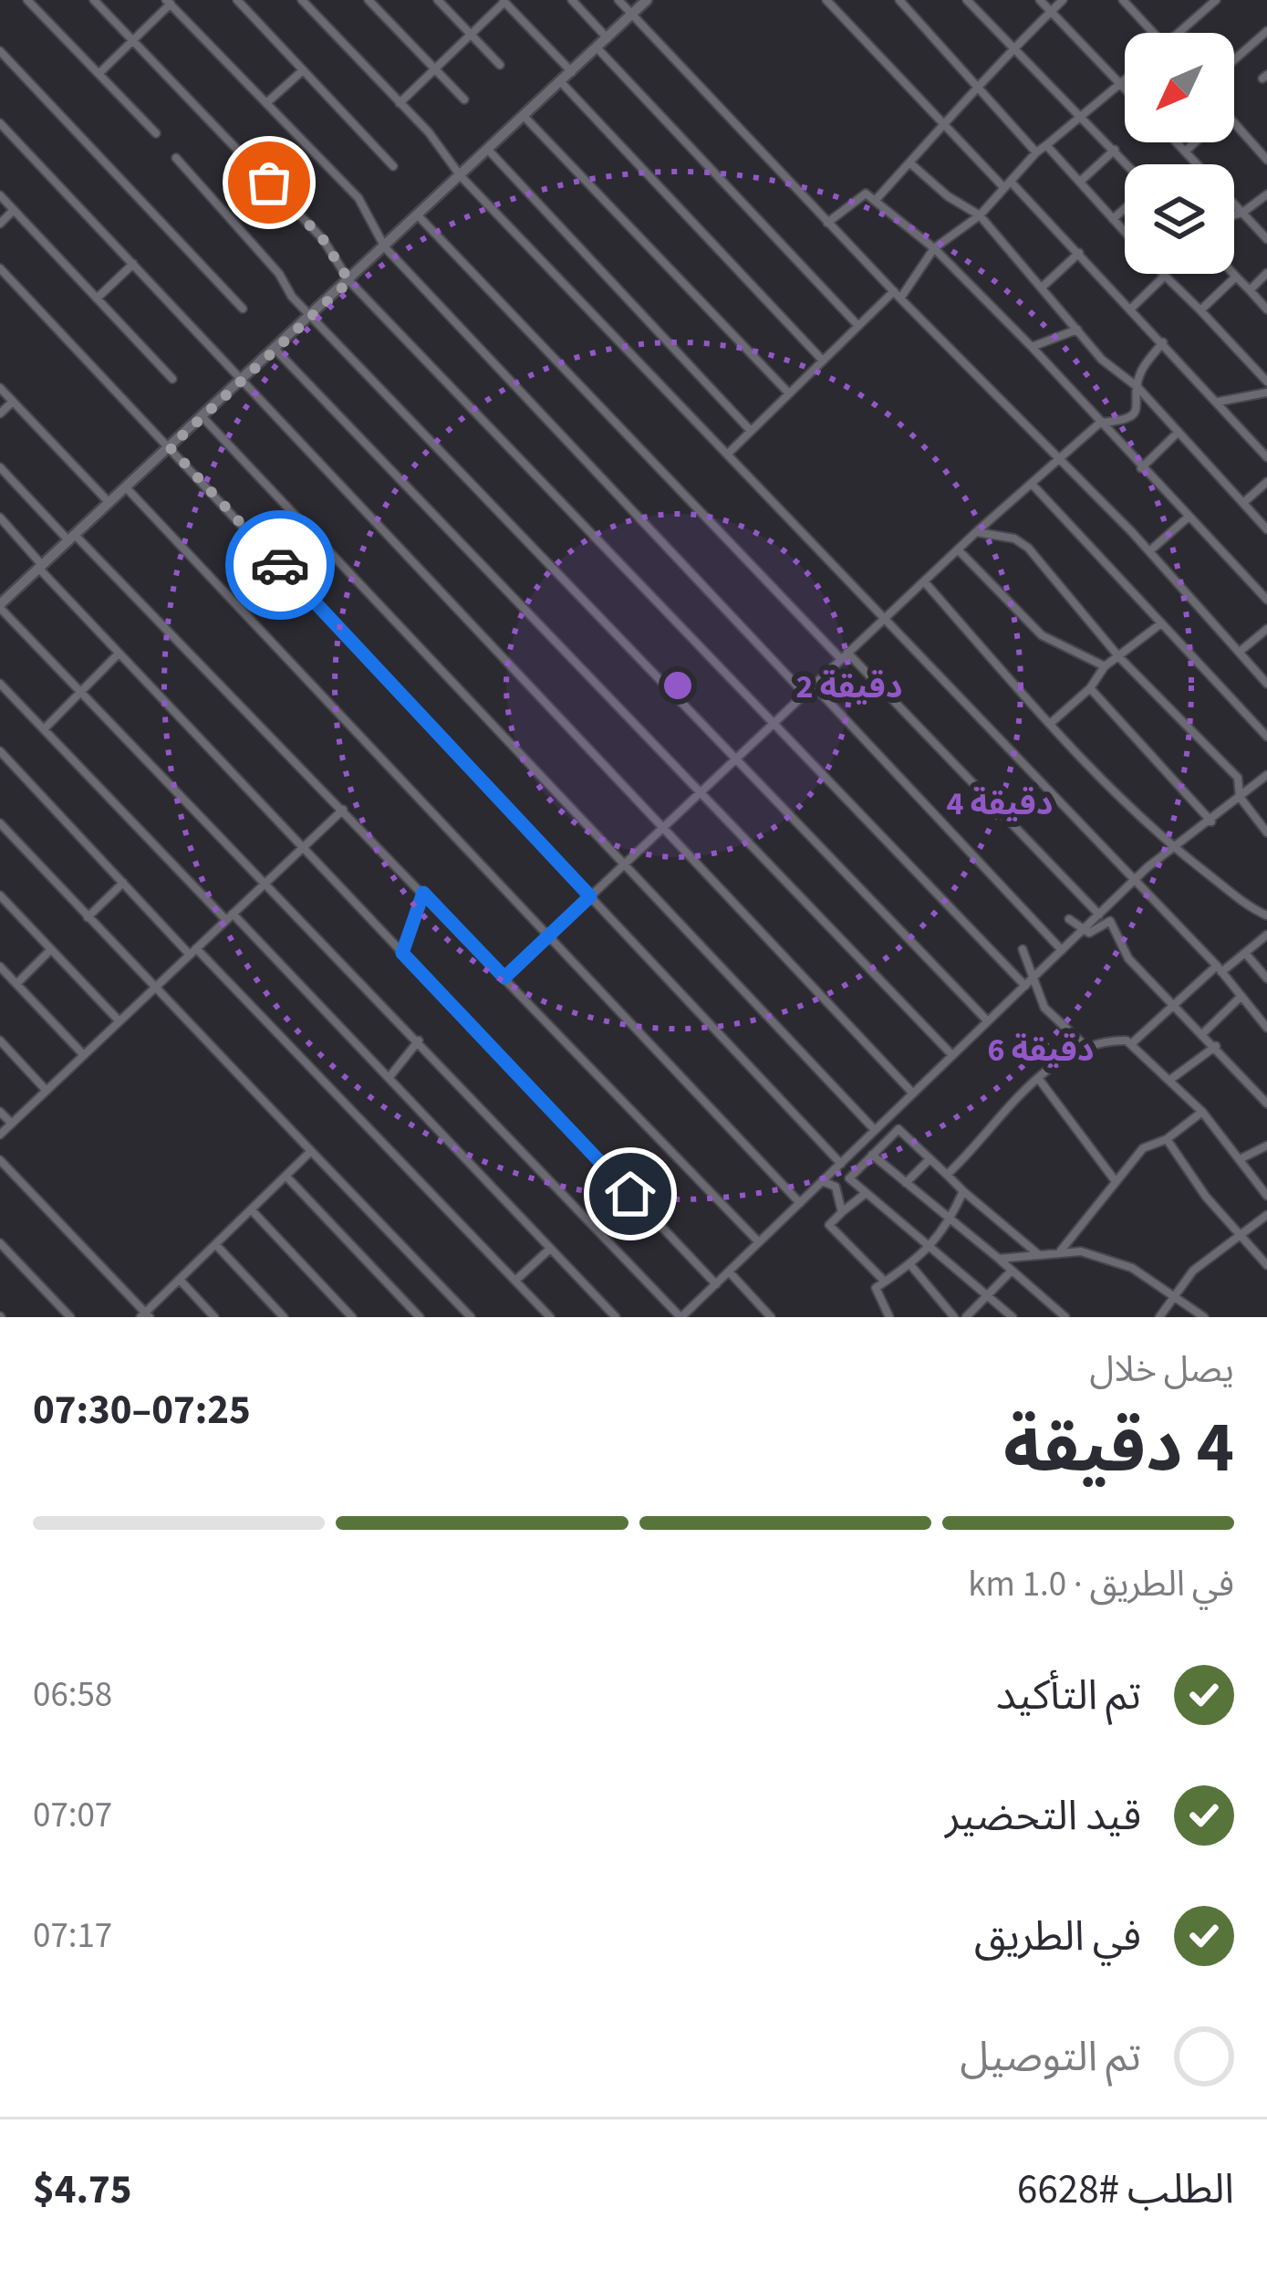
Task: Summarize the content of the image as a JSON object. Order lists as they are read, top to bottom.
{
  "north": "bottom left",
  "page": {
    "heading": ["4 دقيقة", "يصل خلال", "07:25–07:30"],
    "panel": ["الطلب #6628", "$4.75"],
    "bar": "في الطريق · 1.0 km",
    "list": [
      ["تم التأكيد", "06:58"],
      ["قيد التحضير", "07:07"],
      ["في الطريق", "07:17"],
      "تم التوصيل"
    ]
  },
  "rings": ["2 دقيقة", "4 دقيقة", "6 دقيقة"]
}
